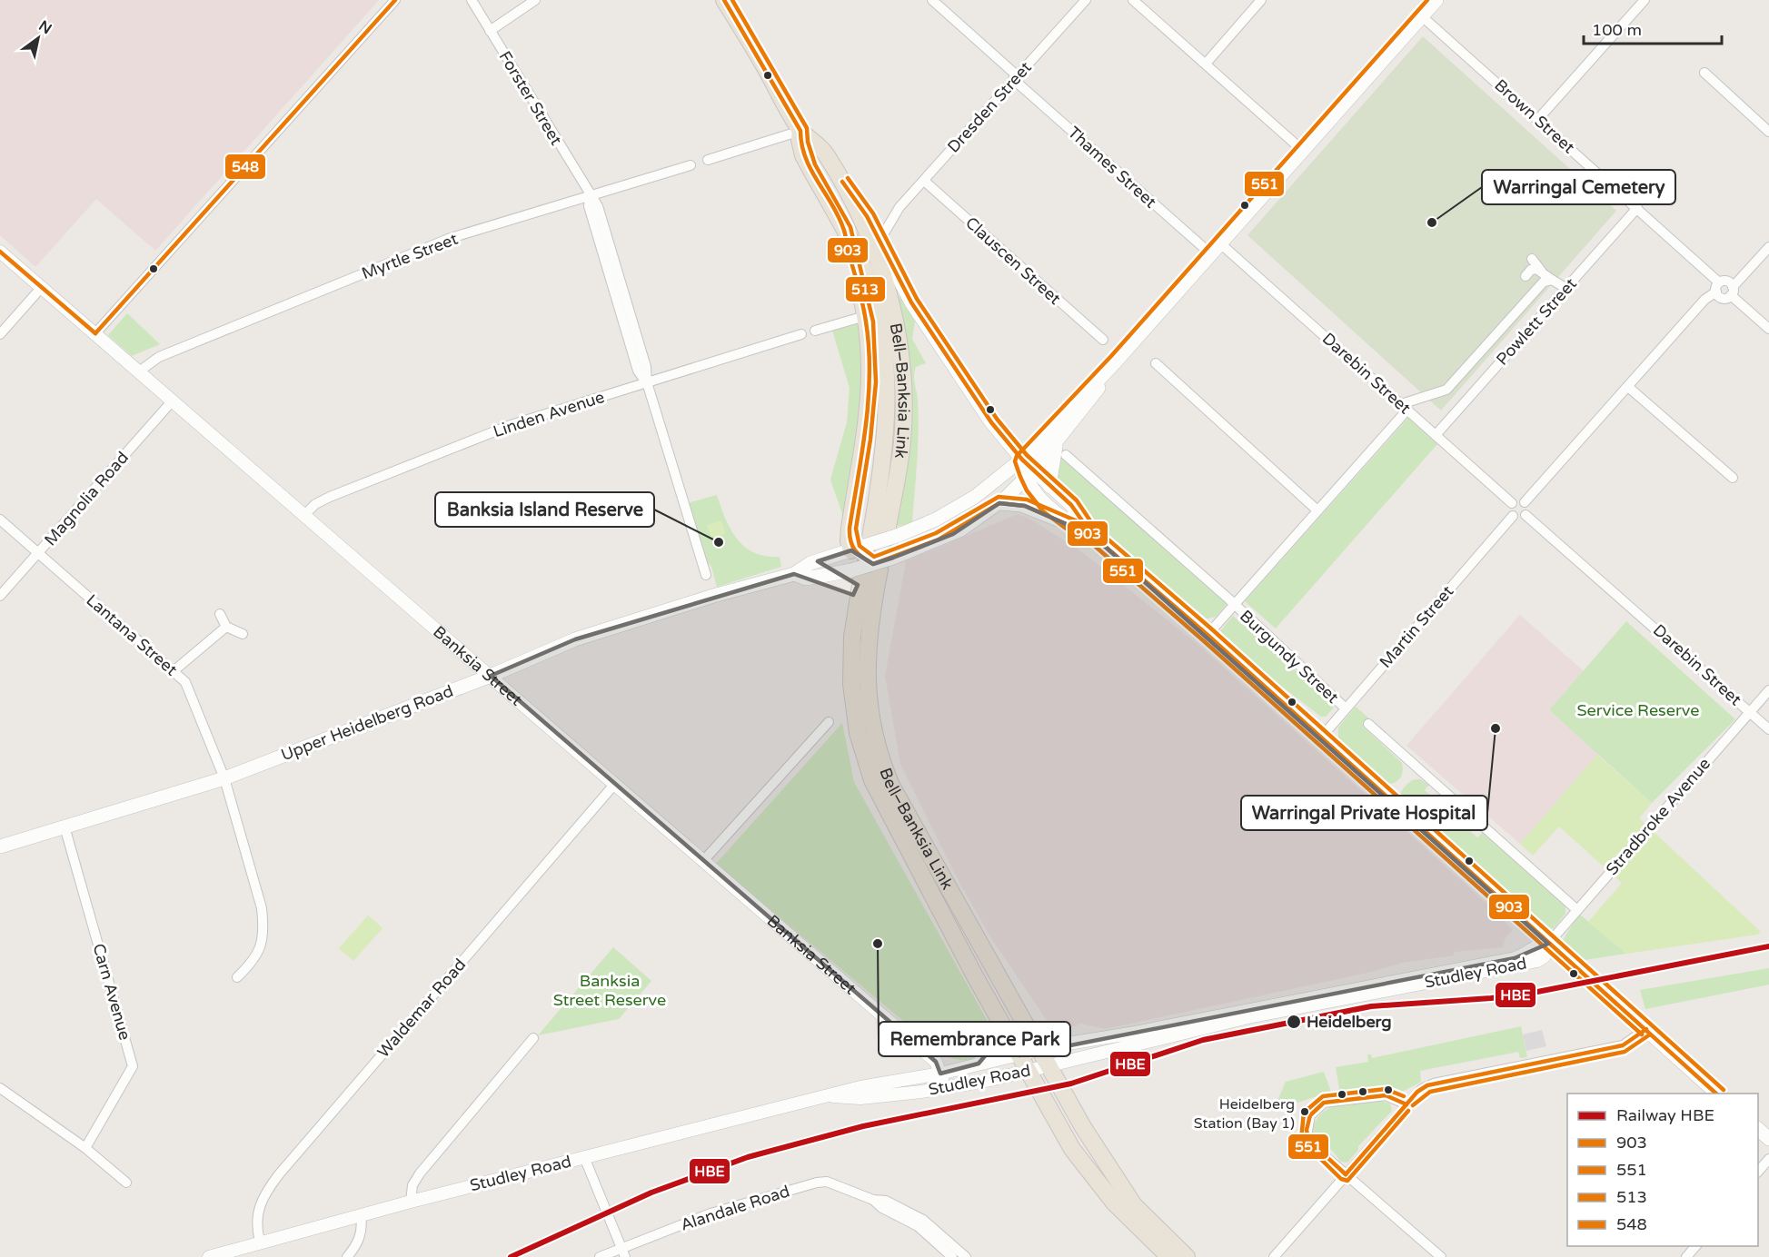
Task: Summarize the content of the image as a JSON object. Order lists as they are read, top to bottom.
{
  "streets": {
    "highway": ["Bell–Banksia Link"],
    "main road": ["Upper Heidelberg Road"],
    "street": [
      "Forster Street",
      "Dresden Street",
      "Brown Street",
      "Thames Street",
      "Myrtle Street",
      "Clauscen Street",
      "Powlett Street",
      "Darebin Street",
      "Linden Avenue",
      "Magnolia Road",
      "Martin Street",
      "Lantana Street",
      "Burgundy Street",
      "Banksia Street",
      "Stradbroke Avenue",
      "Studley Road",
      "Carn Avenue",
      "Waldemar Road",
      "Alandale Road"
    ]
  },
  "crossings": [
    ["Forster Street", "Myrtle Street"],
    ["Forster Street", "Linden Avenue"],
    ["Dresden Street", "Thames Street"],
    ["Dresden Street", "Clauscen Street"],
    ["Brown Street", "Powlett Street"],
    ["Brown Street", "Upper Heidelberg Road"],
    ["Thames Street", "Darebin Street"],
    ["Thames Street", "Upper Heidelberg Road"],
    ["Myrtle Street", "Banksia Street"],
    ["Powlett Street", "Darebin Street"],
    ["Darebin Street", "Martin Street"],
    ["Darebin Street", "Upper Heidelberg Road"],
    ["Darebin Street", "Stradbroke Avenue"],
    ["Bell–Banksia Link", "Upper Heidelberg Road"],
    ["Bell–Banksia Link", "Studley Road"],
    ["Linden Avenue", "Banksia Street"],
    ["Magnolia Road", "Lantana Street"],
    ["Magnolia Road", "Banksia Street"],
    ["Martin Street", "Burgundy Street"],
    ["Lantana Street", "Upper Heidelberg Road"],
    ["Banksia Street", "Upper Heidelberg Road"],
    ["Banksia Street", "Studley Road"],
    ["Banksia Street", "Waldemar Road"],
    ["Upper Heidelberg Road", "Carn Avenue"],
    ["Stradbroke Avenue", "Studley Road"],
    ["Studley Road", "Waldemar Road"]
  ],
  "parks": ["Service Reserve", "Banksia Street Reserve"],
  "places": [
    "Warringal Cemetery",
    "Banksia Island Reserve",
    "Warringal Private Hospital",
    "Remembrance Park",
    "Heidelberg",
    "Heidelberg Station (Bay 1)"
  ],
  "lines": [
    "transit line 903",
    "transit line 551",
    "transit line 513",
    "transit line 548",
    "rail line HBE"
  ],
  "legend": [
    "Railway HBE",
    "903",
    "551",
    "513",
    "548"
  ],
  "scale_bar": "100 m",
  "north": "top right"
}
